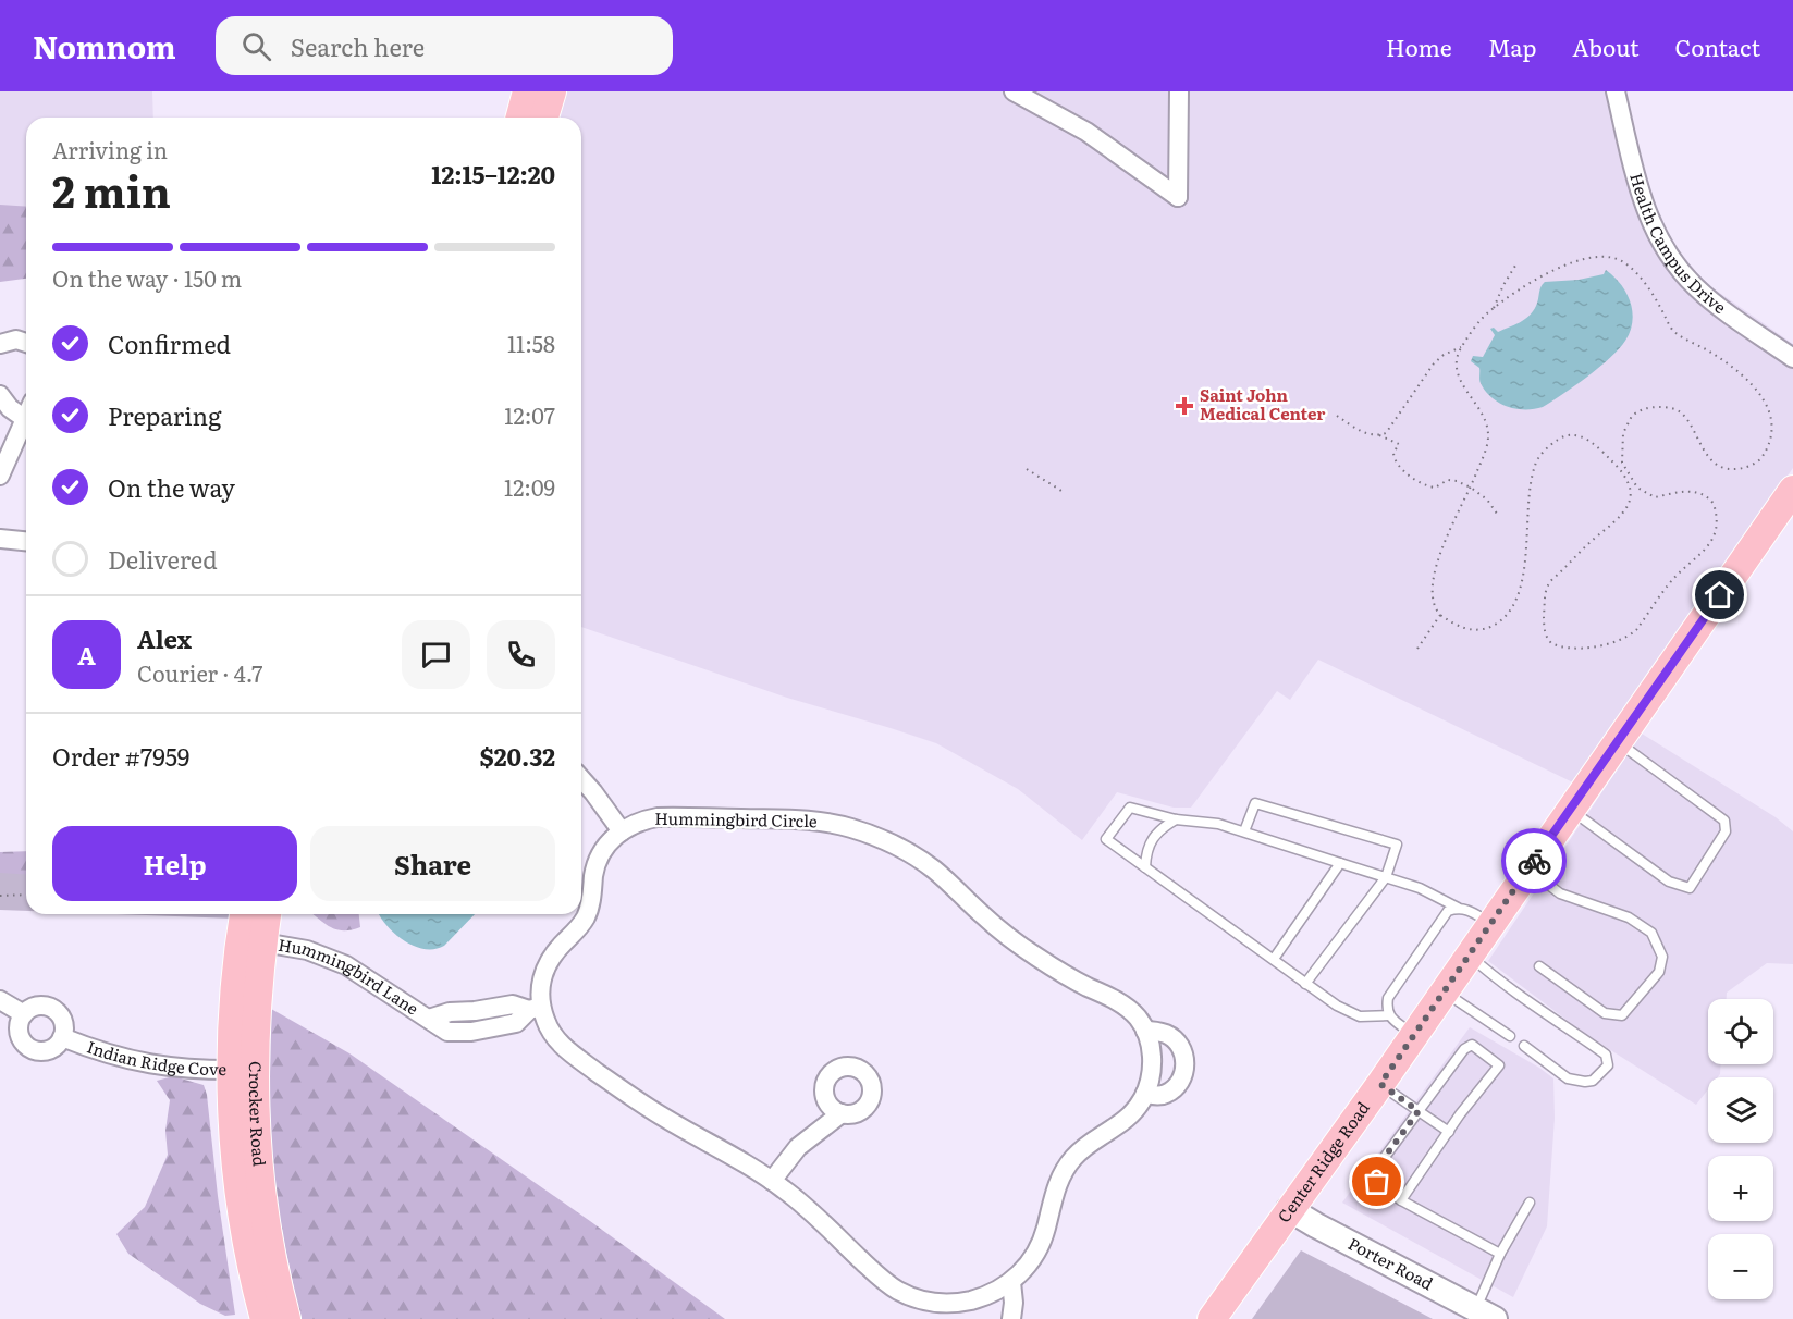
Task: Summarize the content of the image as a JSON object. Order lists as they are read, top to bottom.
{
  "streets": {
    "main road": ["Crocker Road", "Center Ridge Road", "Porter Road"],
    "street": [
      "Health Campus Drive",
      "Hummingbird Circle",
      "Hummingbird Lane",
      "Indian Ridge Cove"
    ]
  },
  "crossings": [
    ["Hummingbird Circle", "Hummingbird Lane"],
    ["Hummingbird Lane", "Crocker Road"],
    ["Indian Ridge Cove", "Crocker Road"],
    ["Center Ridge Road", "Porter Road"]
  ],
  "places": {
    "health": ["Saint John Medical Center"]
  },
  "page": {
    "header": "Nomnom",
    "search": "Search here",
    "nav": [
      "Home",
      "Map",
      "About",
      "Contact"
    ],
    "heading": ["2 min", "Arriving in", "12:15–12:20"],
    "panel": [
      "Alex",
      "Courier · 4.7",
      "Order #7959",
      "$20.32"
    ],
    "bar": "On the way · 150 m",
    "list": [
      ["Confirmed", "11:58"],
      ["Preparing", "12:07"],
      ["On the way", "12:09"],
      "Delivered"
    ],
    "round": "A",
    "buttons": ["Help", "Share"],
    "map_buttons": ["+", "−"]
  }
}
